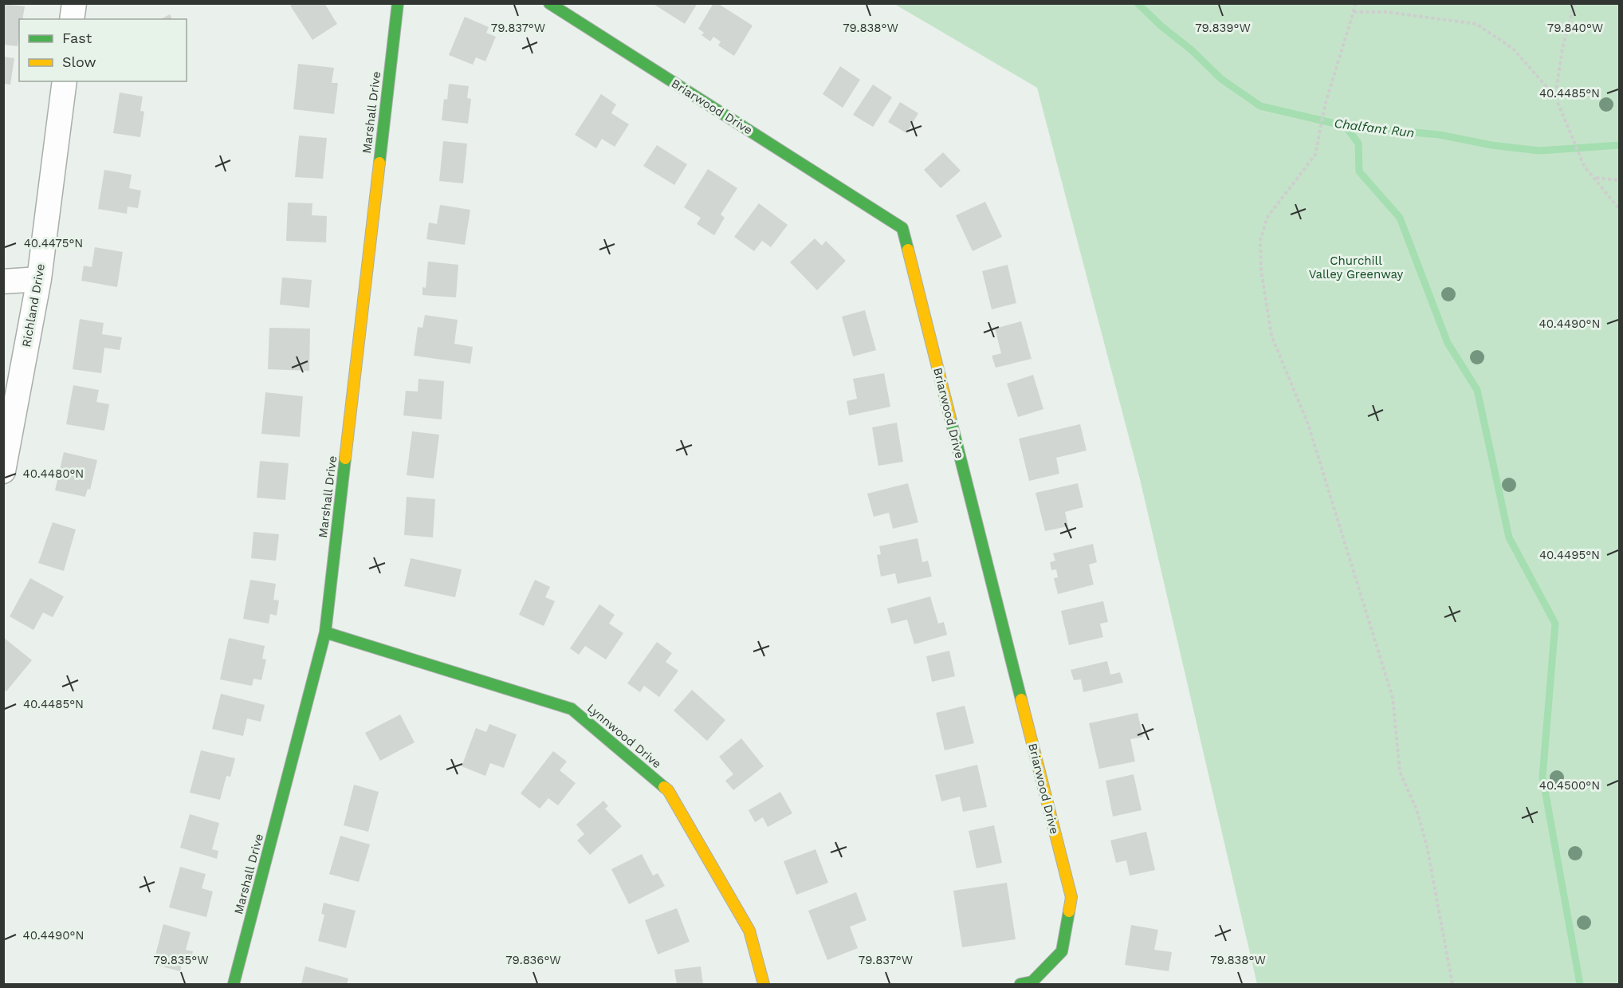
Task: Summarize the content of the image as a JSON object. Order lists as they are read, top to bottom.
{
  "streets": {
    "street": [
      "Briarwood Drive",
      "Marshall Drive",
      "Richland Drive",
      "Lynnwood Drive"
    ]
  },
  "crossings": [
    ["Marshall Drive", "Lynnwood Drive"]
  ],
  "water": ["Chalfant Run"],
  "parks": ["Churchill Valley Greenway"],
  "legend": ["Fast", "Slow"],
  "coordinates": [
    "79.840°W",
    "79.837°W",
    "79.838°W",
    "79.839°W",
    "40.4485°N",
    "40.4475°N",
    "40.4490°N",
    "40.4480°N",
    "40.4495°N",
    "40.4500°N",
    "79.835°W",
    "79.836°W"
  ]
}
